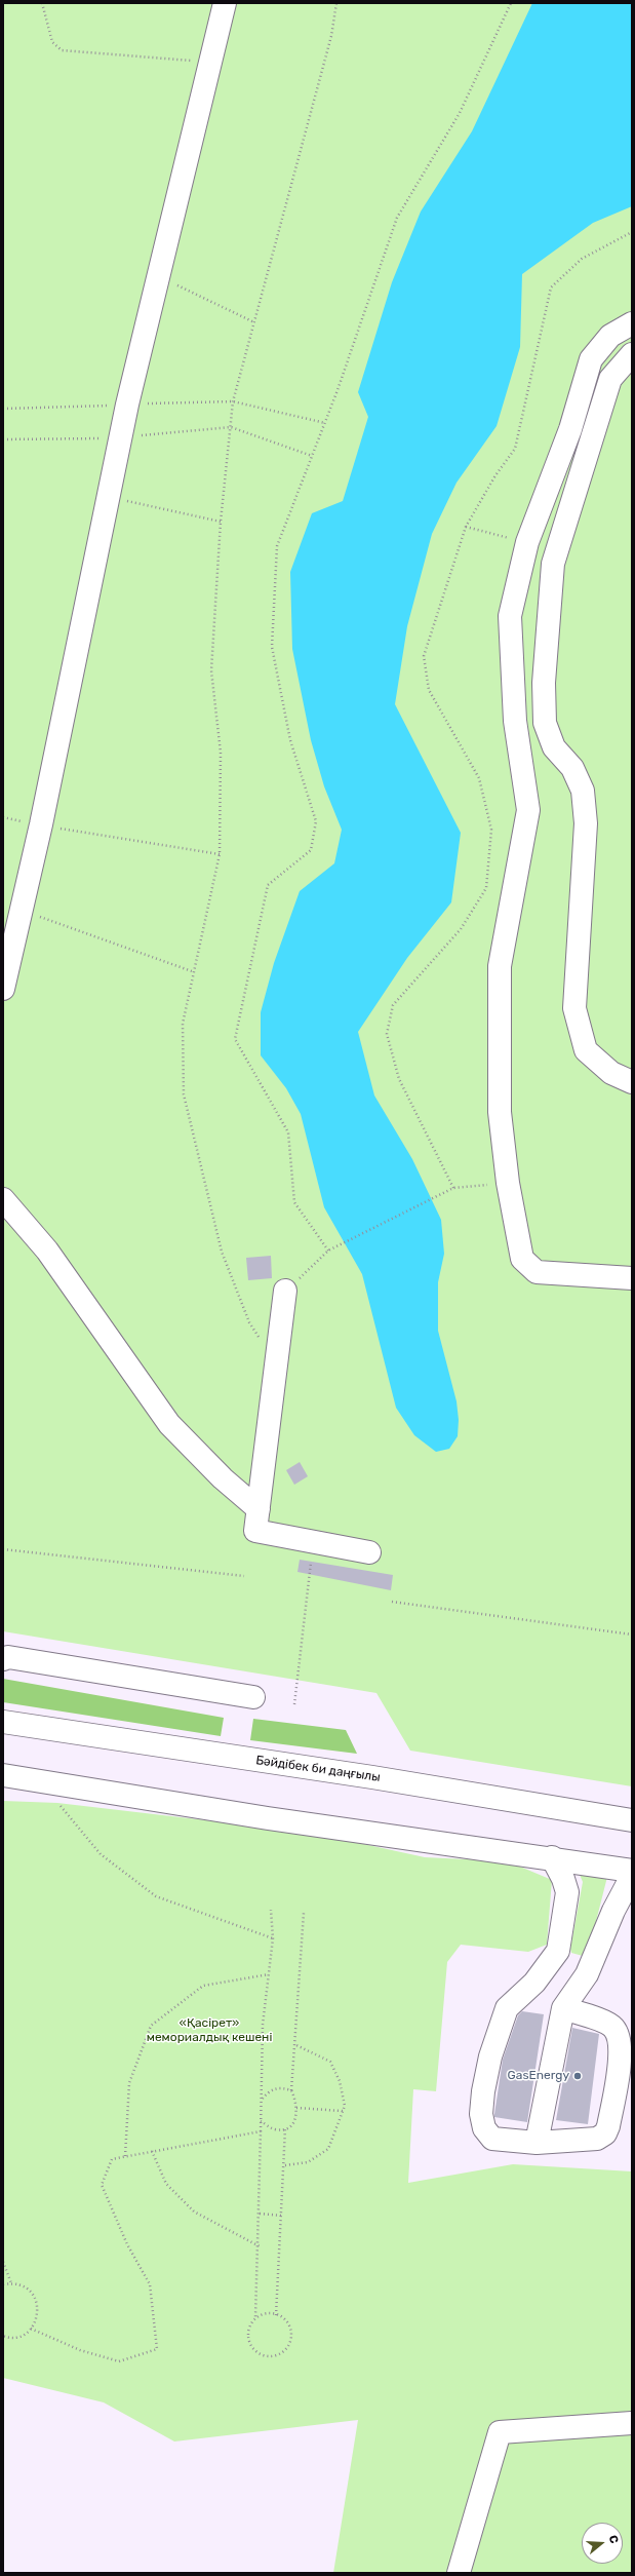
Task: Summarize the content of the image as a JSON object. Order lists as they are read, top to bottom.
{
  "streets": {
    "main road": ["Бәйдібек би даңғылы"]
  },
  "parks": ["«Қасірет» мемориалдық кешені"],
  "places": ["GasEnergy"],
  "north": "right"
}
